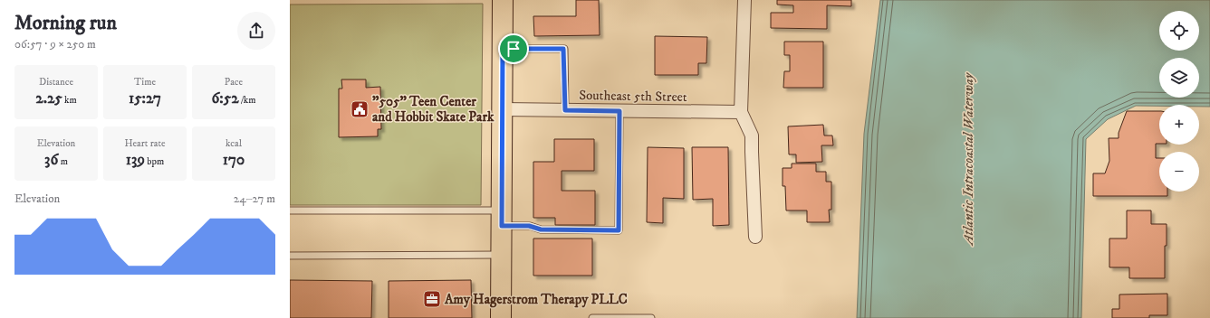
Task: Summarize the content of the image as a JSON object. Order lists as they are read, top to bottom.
{
  "streets": {
    "street": ["Southeast 5th Street"]
  },
  "water": ["Atlantic Intracoastal Waterway"],
  "places": {
    "public building": ["\"505\" Teen Center and Hobbit Skate Park"],
    "office": ["Amy Hagerstrom Therapy PLLC"]
  },
  "page": {
    "heading": ["Morning run", "06:57 · 9 × 250 m"],
    "map_buttons": ["+", "−"],
    "stats": [
      ["Distance", "2.25 km"],
      ["Time", "15:27"],
      ["Pace", "6:52 /km"],
      ["Elevation", "36 m"],
      ["Heart rate", "139 bpm"],
      ["kcal", "170"]
    ],
    "chart": ["Elevation", "24–27 m"]
  }
}
